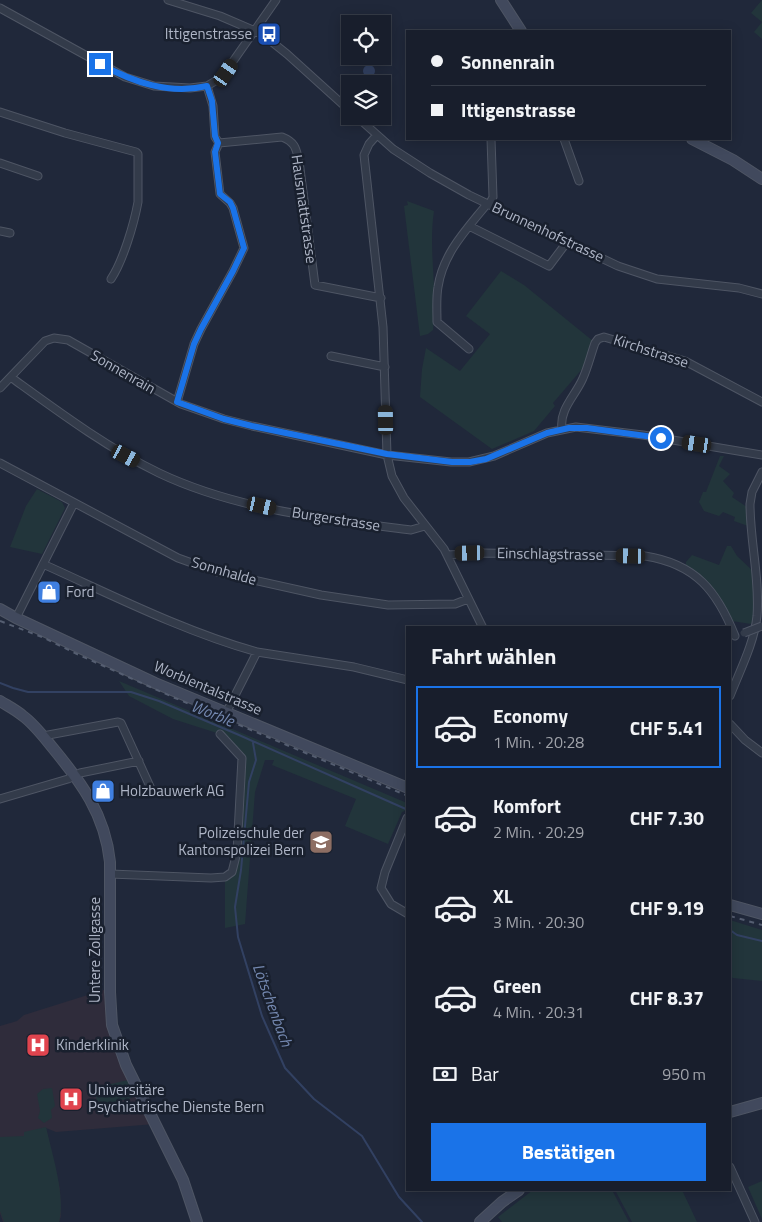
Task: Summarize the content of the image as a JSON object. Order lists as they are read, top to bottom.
{
  "streets": {
    "street": [
      "Hausmattstrasse",
      "Brunnenhofstrasse",
      "Kirchstrasse",
      "Sonnenrain",
      "Burgerstrasse",
      "Einschlagstrasse",
      "Sonnhalde",
      "Worblentalstrasse",
      "Untere Zollgasse"
    ]
  },
  "crossings": [
    ["Kirchstrasse", "Sonnenrain"],
    ["Sonnenrain", "Burgerstrasse"]
  ],
  "water": ["Worble", "Lötschenbach"],
  "places": {
    "bus stop": ["Ittigenstrasse"],
    "shop": ["Ford", "Holzbauwerk AG"],
    "school or university": ["Polizeischule der Kantonspolizei Bern"],
    "hospital": ["Kinderklinik", "Universitäre Psychiatrische Dienste Bern"]
  },
  "page": {
    "banner": ["Sonnenrain", "Ittigenstrasse"],
    "heading": "Fahrt wählen",
    "list": [
      {
        "name": "Economy",
        "note": "1 Min. · 20:28",
        "value": "CHF 5.41"
      },
      {
        "name": "Komfort",
        "note": "2 Min. · 20:29",
        "value": "CHF 7.30"
      },
      {
        "name": "XL",
        "note": "3 Min. · 20:30",
        "value": "CHF 9.19"
      },
      {
        "name": "Green",
        "note": "4 Min. · 20:31",
        "value": "CHF 8.37"
      }
    ],
    "pay": ["Bar", "950 m"],
    "buttons": "Bestätigen"
  }
}
